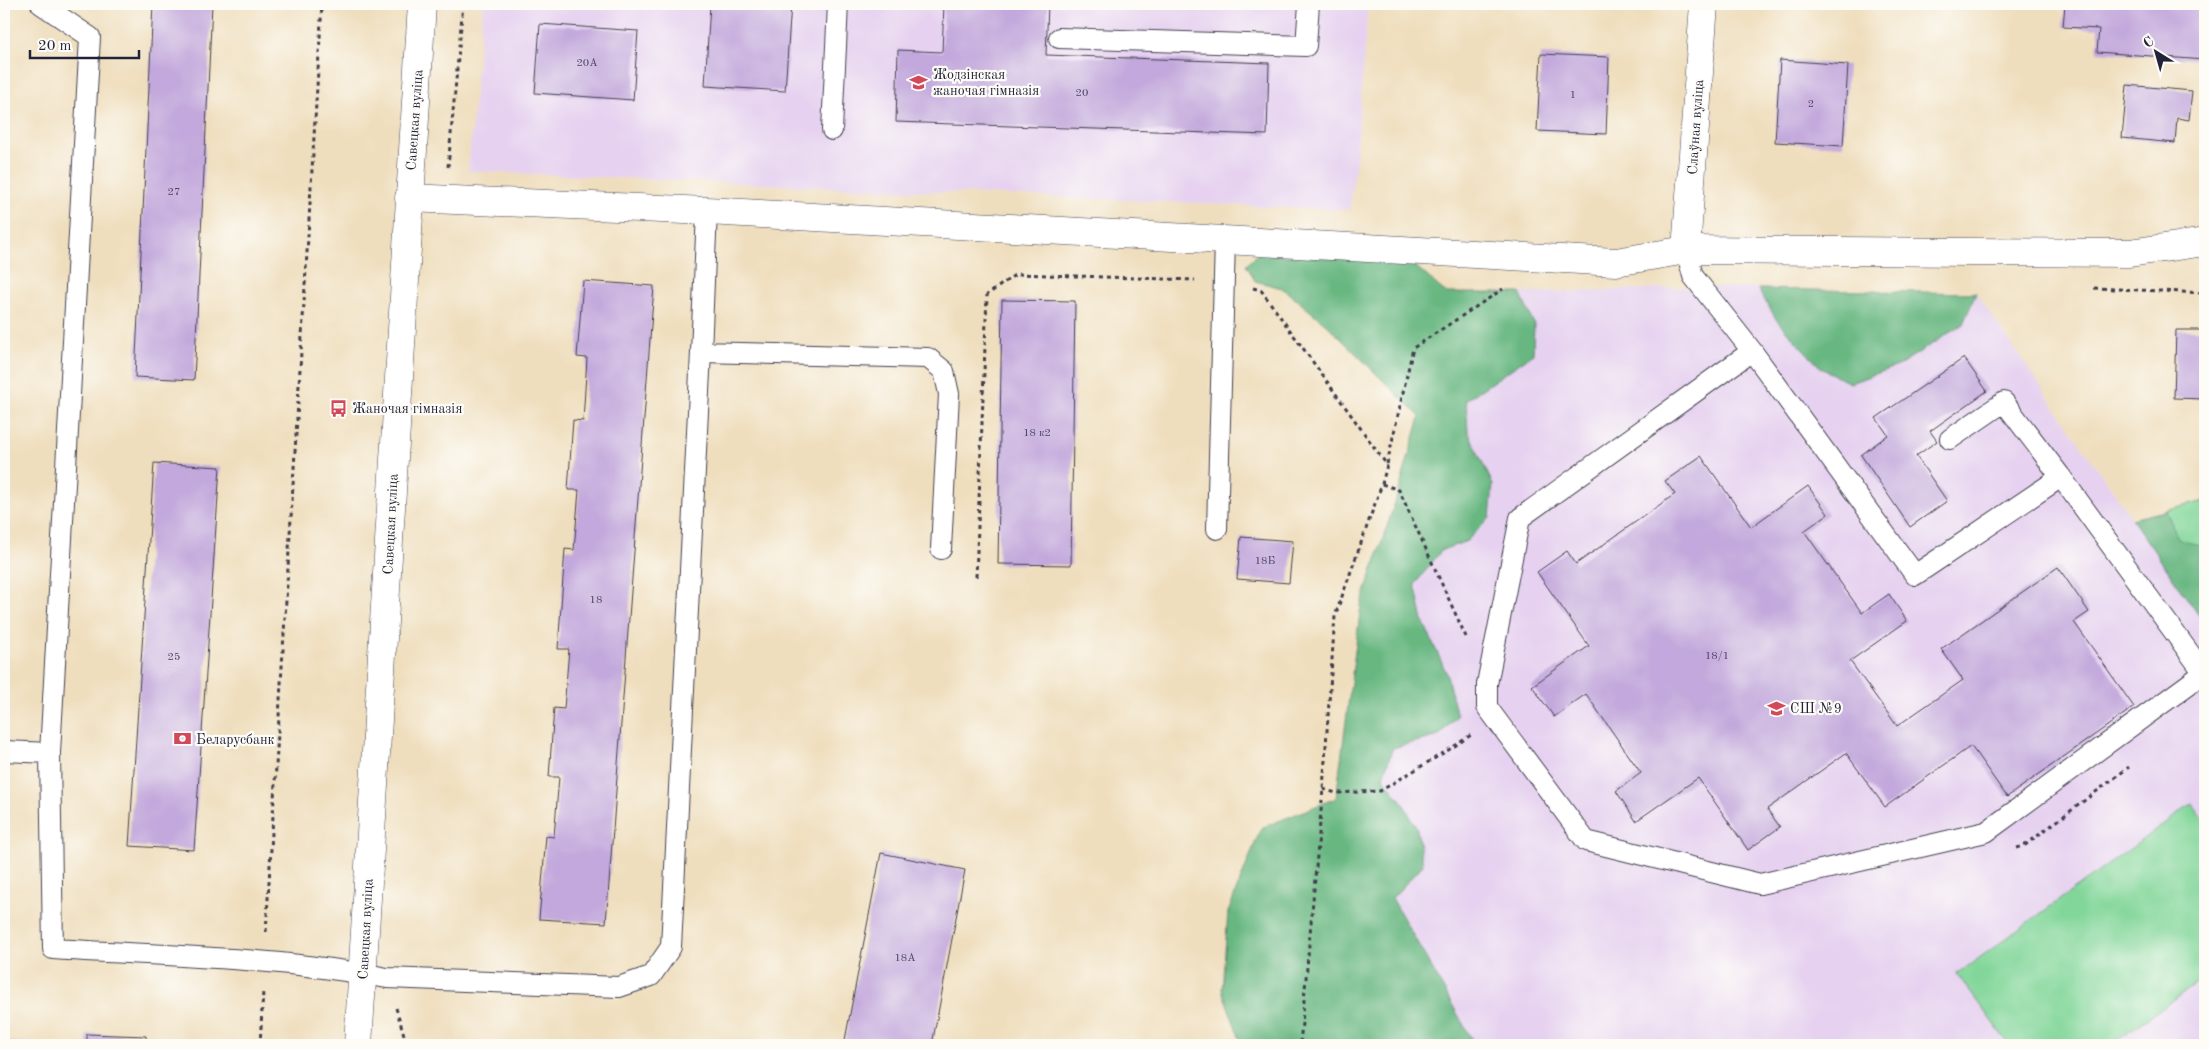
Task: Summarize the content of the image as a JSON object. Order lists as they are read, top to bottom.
{
  "streets": {
    "street": ["Савецкая вуліца", "Слаўная вуліца"]
  },
  "places": {
    "school or university": ["Жодзінская жаночая гімназія", "СШ №9"],
    "bus stop": ["Жаночая гімназія"],
    "bank": ["Беларусбанк"]
  },
  "house_numbers": [
    "20А",
    "20",
    "1",
    "2",
    "27",
    "18 к2",
    "18Б",
    "18",
    "18/1",
    "25",
    "18А"
  ],
  "scale_bar": "20 m",
  "north": "top left"
}
